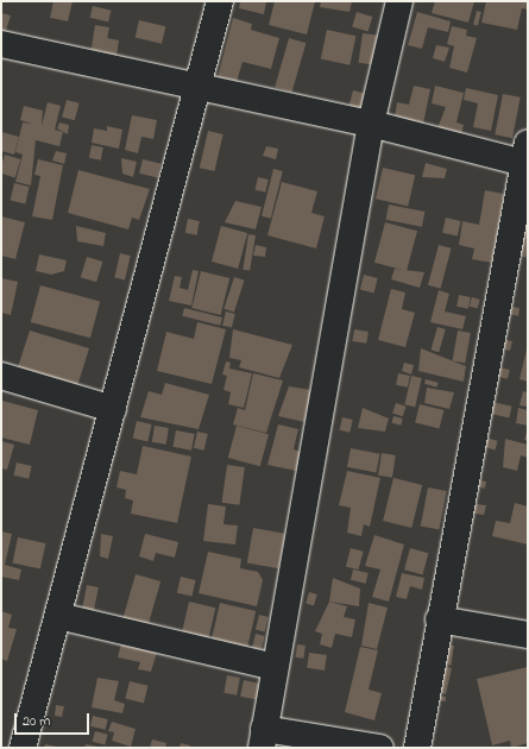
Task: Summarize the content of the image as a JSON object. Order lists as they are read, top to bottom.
{
  "scale_bar": "20 m"
}
